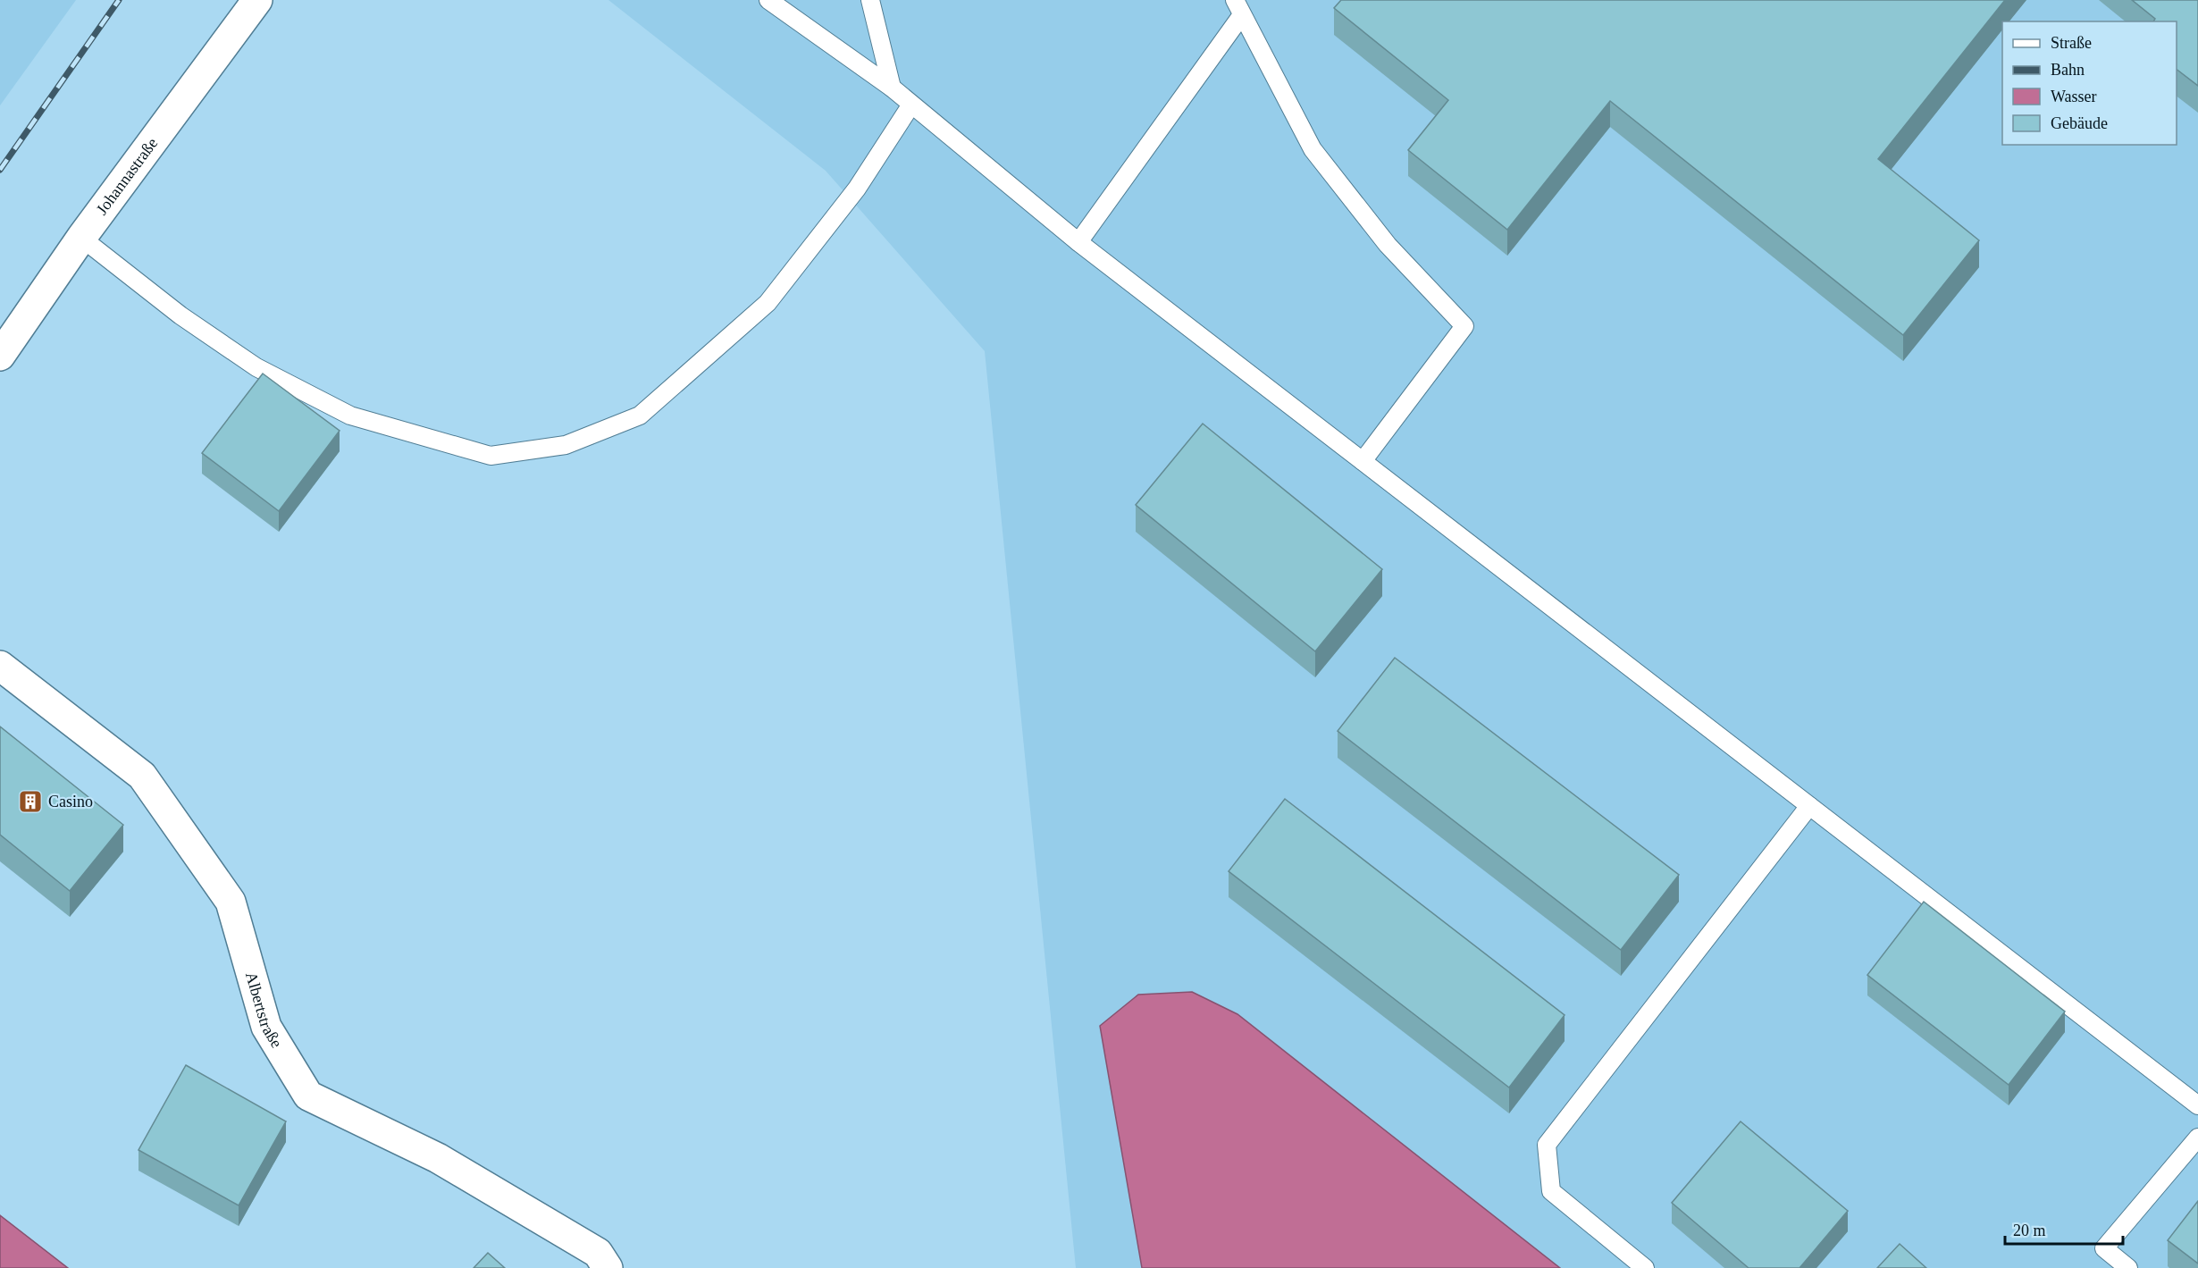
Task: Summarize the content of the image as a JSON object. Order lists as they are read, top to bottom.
{
  "streets": {
    "street": ["Johannastraße", "Albertstraße"]
  },
  "places": {
    "building": ["Casino"]
  },
  "legend": [
    "Straße",
    "Bahn",
    "Wasser",
    "Gebäude"
  ],
  "scale_bar": "20 m"
}
